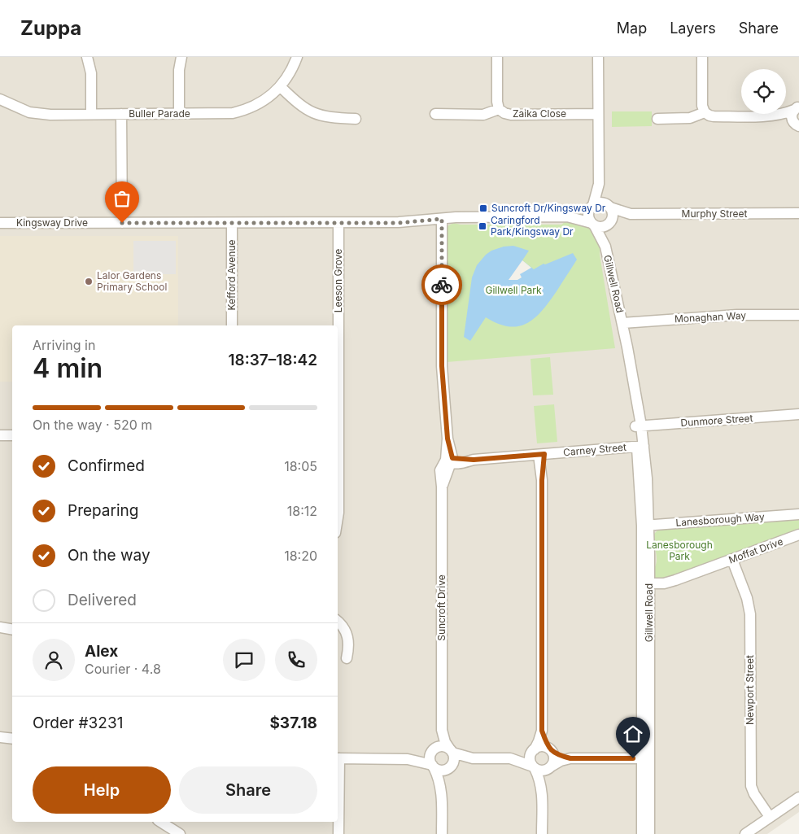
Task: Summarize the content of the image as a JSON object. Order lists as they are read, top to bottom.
{
  "streets": {
    "street": [
      "Buller Parade",
      "Zaika Close",
      "Murphy Street",
      "Kingsway Drive",
      "Kefford Avenue",
      "Leeson Grove",
      "Gillwell Road",
      "Monaghan Way",
      "Dunmore Street",
      "Carney Street",
      "Lanesborough Way",
      "Moffat Drive",
      "Suncroft Drive",
      "Newport Street"
    ]
  },
  "crossings": [
    ["Murphy Street", "Kingsway Drive"],
    ["Murphy Street", "Gillwell Road"],
    ["Kingsway Drive", "Kefford Avenue"],
    ["Kingsway Drive", "Leeson Grove"],
    ["Kingsway Drive", "Gillwell Road"],
    ["Gillwell Road", "Monaghan Way"],
    ["Gillwell Road", "Dunmore Street"],
    ["Gillwell Road", "Carney Street"],
    ["Gillwell Road", "Lanesborough Way"],
    ["Gillwell Road", "Moffat Drive"],
    ["Carney Street", "Suncroft Drive"],
    ["Moffat Drive", "Newport Street"]
  ],
  "parks": ["Gillwell Park", "Lanesborough Park"],
  "places": {
    "transit": ["Suncroft Dr/Kingsway Dr", "Caringford Park/Kingsway Dr"],
    "other": ["Lalor Gardens Primary School"]
  },
  "page": {
    "header": "Zuppa",
    "nav": ["Map", "Layers", "Share"],
    "heading": ["4 min", "Arriving in", "18:37–18:42"],
    "panel": [
      "Alex",
      "Courier · 4.8",
      "Order #3231",
      "$37.18"
    ],
    "bar": "On the way · 520 m",
    "list": [
      ["Confirmed", "18:05"],
      ["Preparing", "18:12"],
      ["On the way", "18:20"],
      "Delivered"
    ],
    "buttons": ["Help", "Share"]
  }
}
